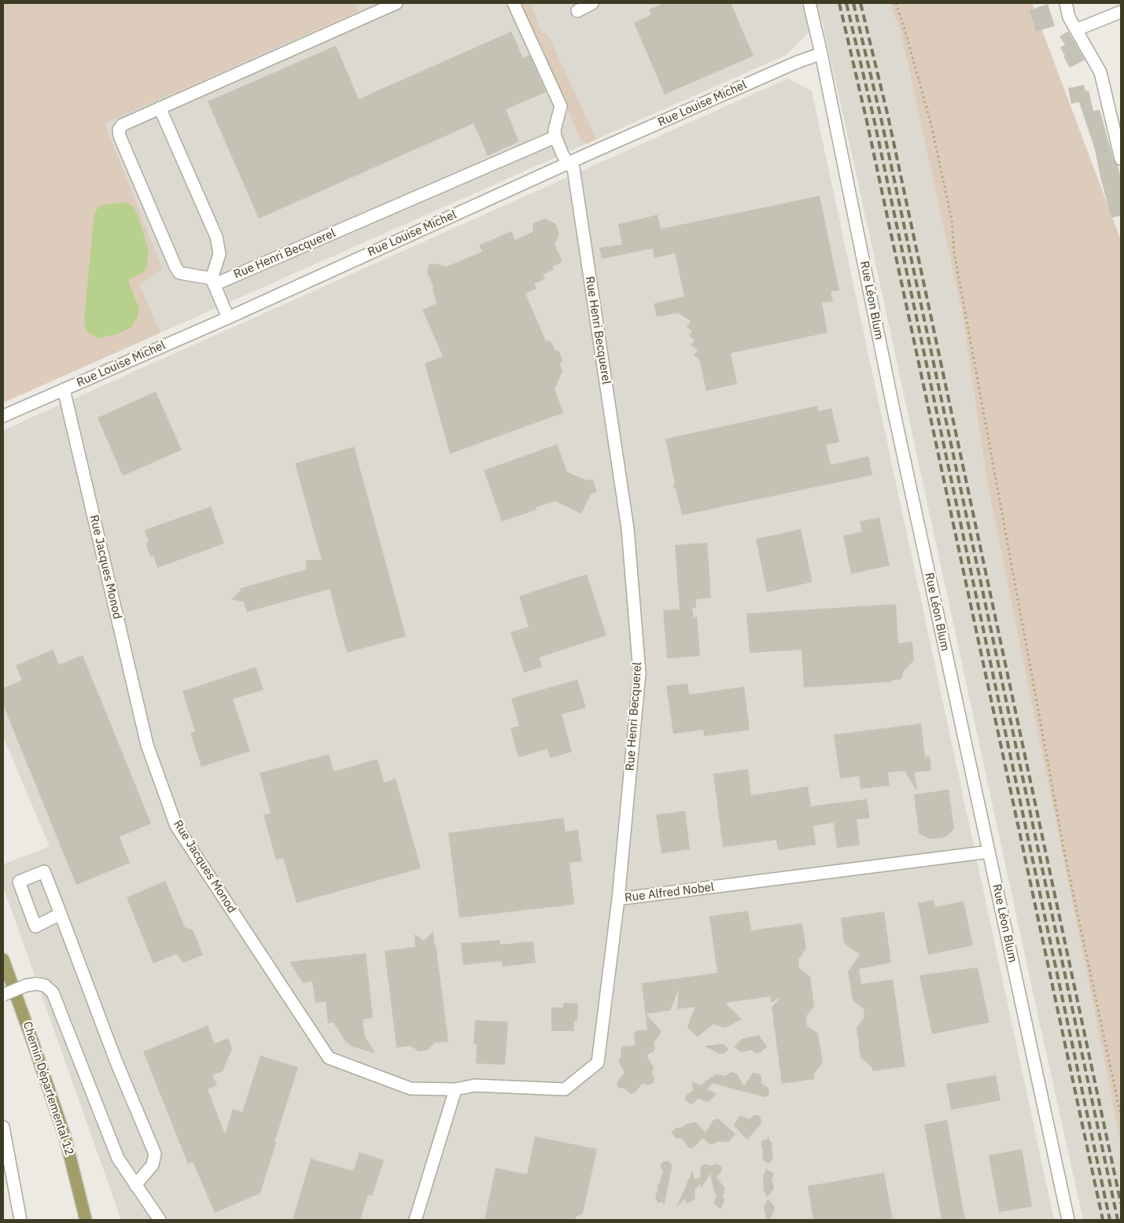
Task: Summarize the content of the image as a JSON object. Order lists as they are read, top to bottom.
{
  "streets": {
    "main road": ["Chemin Départemental 12"],
    "street": [
      "Rue Louise Michel",
      "Rue Henri Becquerel",
      "Rue Léon Blum",
      "Rue Jacques Monod",
      "Rue Alfred Nobel"
    ]
  },
  "crossings": [
    ["Rue Louise Michel", "Rue Henri Becquerel"],
    ["Rue Louise Michel", "Rue Léon Blum"],
    ["Rue Louise Michel", "Rue Jacques Monod"],
    ["Rue Henri Becquerel", "Rue Alfred Nobel"],
    ["Rue Léon Blum", "Rue Alfred Nobel"],
    ["Rue Jacques Monod", "Rue Alfred Nobel"]
  ]
}
